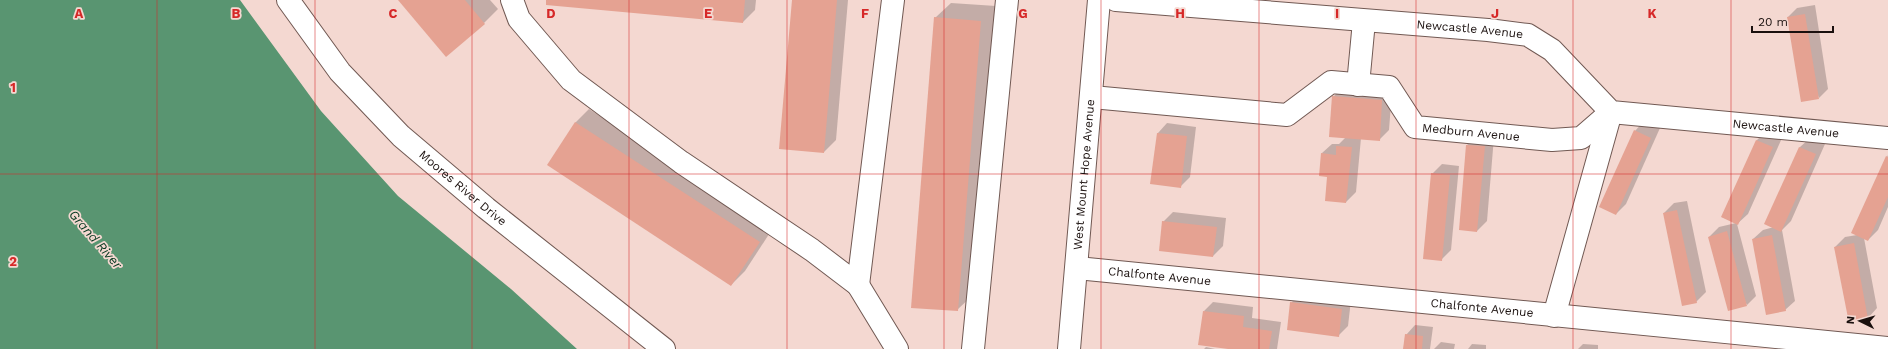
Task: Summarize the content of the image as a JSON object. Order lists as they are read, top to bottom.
{
  "streets": {
    "street": [
      "Newcastle Avenue",
      "Medburn Avenue",
      "West Mount Hope Avenue",
      "Moores River Drive",
      "Chalfonte Avenue"
    ]
  },
  "crossings": [
    ["Newcastle Avenue", "Medburn Avenue"],
    ["Medburn Avenue", "West Mount Hope Avenue"],
    ["West Mount Hope Avenue", "Chalfonte Avenue"]
  ],
  "water": ["Grand River"],
  "scale_bar": "20 m",
  "north": "left",
  "grid": {
    "columns": [
      "A",
      "B",
      "C",
      "D",
      "E",
      "F",
      "G",
      "H",
      "I",
      "J",
      "K"
    ],
    "rows": ["1", "2"]
  }
}
